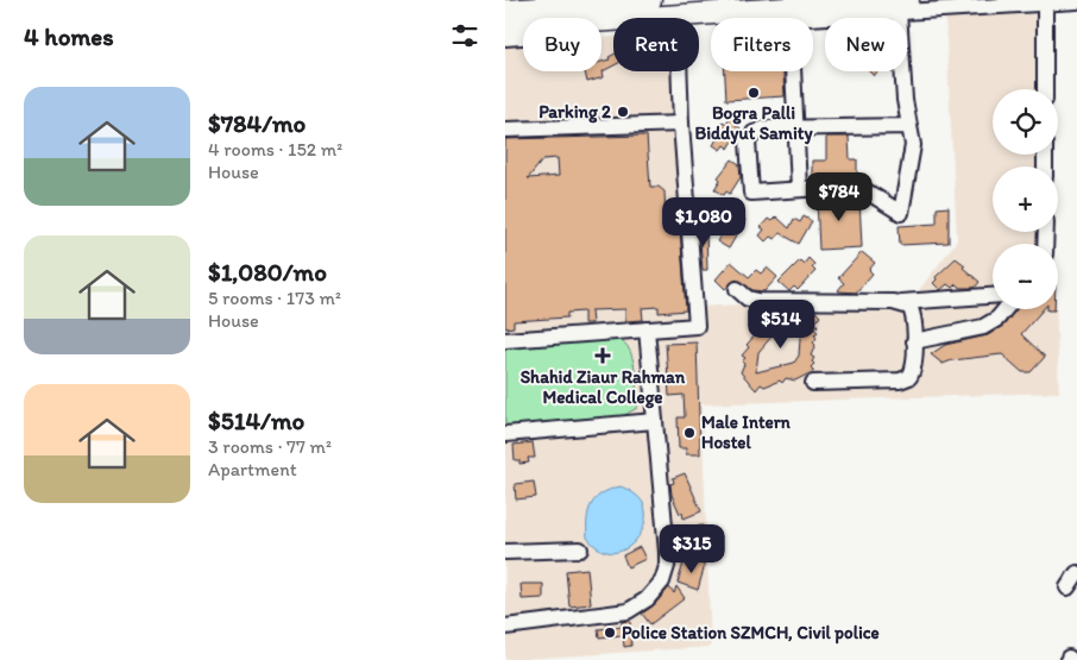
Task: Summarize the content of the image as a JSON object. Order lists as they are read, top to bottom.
{
  "places": {
    "other": [
      "Bogra Palli Biddyut Samity",
      "Parking 2",
      "Male Intern Hostel",
      "Police Station SZMCH, Civil police"
    ],
    "health": ["Shahid Ziaur Rahman Medical College"]
  },
  "page": {
    "heading": "4 homes",
    "chip": [
      "Buy",
      "Rent",
      "Filters",
      "New"
    ],
    "list": [
      {
        "name": "$784/mo",
        "note": "4 rooms · 152 m² · House"
      },
      {
        "name": "$1,080/mo",
        "note": "5 rooms · 173 m² · House"
      },
      {
        "name": "$514/mo",
        "note": "3 rooms · 77 m² · Apartment"
      }
    ],
    "map_buttons": ["+", "−"],
    "price": [
      "$784",
      "$1,080",
      "$514",
      "$315"
    ]
  }
}
